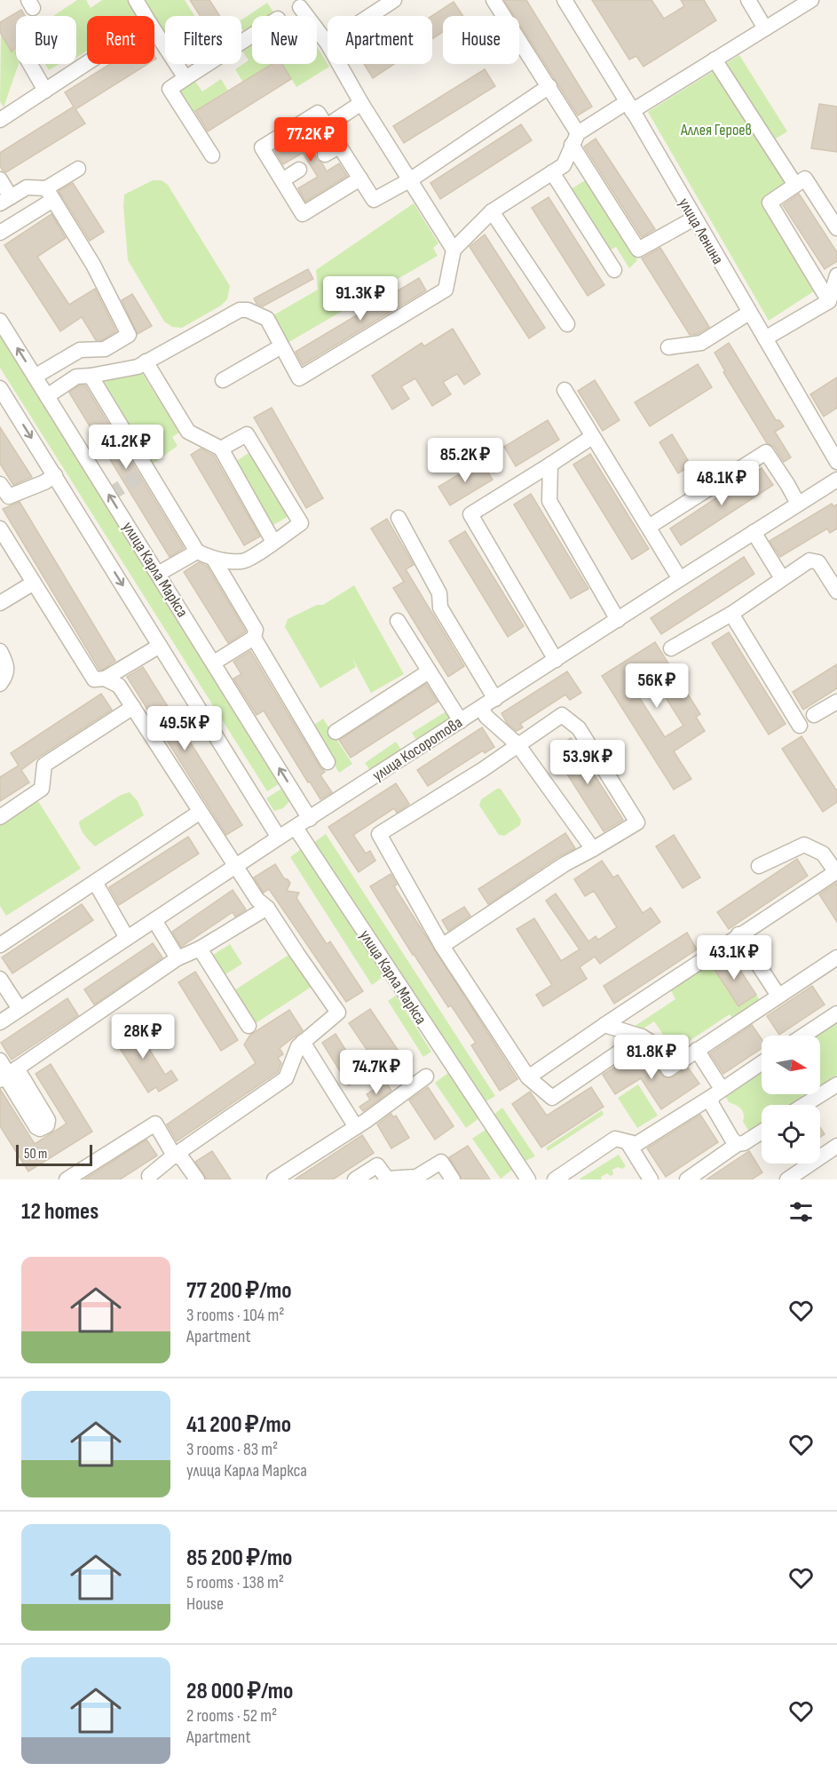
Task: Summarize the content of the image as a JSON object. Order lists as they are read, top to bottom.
{
  "streets": {
    "street": ["улица Ленина", "улица Карла Маркса", "улица Косоротова"]
  },
  "crossings": [
    ["улица Карла Маркса", "улица Косоротова"]
  ],
  "parks": ["Аллея Героев"],
  "scale_bar": "50 m",
  "north": "right",
  "page": {
    "chip": [
      "Buy",
      "Rent",
      "Filters",
      "New",
      "Apartment",
      "House"
    ],
    "price": [
      "77.2K ₽",
      "91.3K ₽",
      "41.2K ₽",
      "85.2K ₽",
      "48.1K ₽",
      "56K ₽",
      "49.5K ₽",
      "53.9K ₽",
      "43.1K ₽",
      "28K ₽",
      "81.8K ₽",
      "74.7K ₽"
    ],
    "scale": "50 m",
    "heading": "12 homes",
    "list": [
      {
        "name": "77 200 ₽/mo",
        "note": "3 rooms · 104 m² · Apartment"
      },
      {
        "name": "41 200 ₽/mo",
        "note": "3 rooms · 83 m² · улица Карла Маркса"
      },
      {
        "name": "85 200 ₽/mo",
        "note": "5 rooms · 138 m² · House"
      },
      {
        "name": "28 000 ₽/mo",
        "note": "2 rooms · 52 m² · Apartment"
      }
    ]
  }
}
